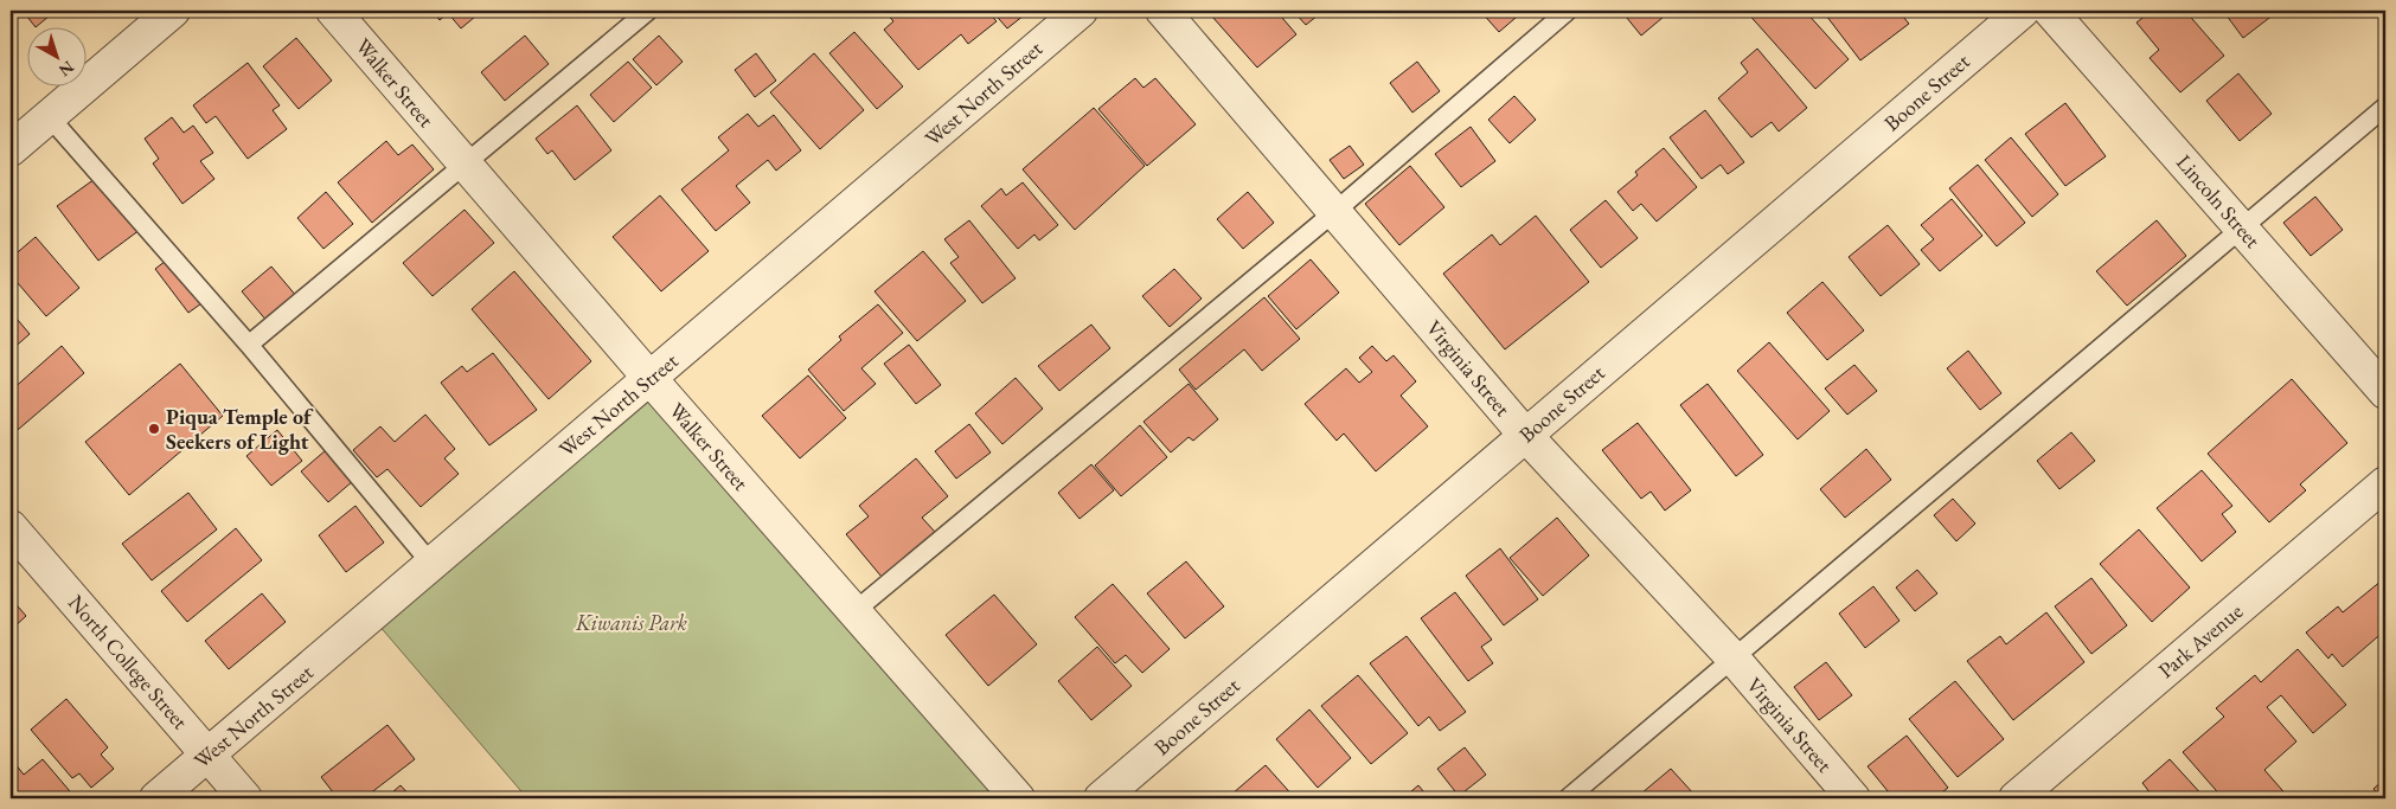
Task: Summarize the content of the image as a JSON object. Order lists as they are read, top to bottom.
{
  "streets": {
    "street": [
      "Walker Street",
      "Boone Street",
      "West North Street",
      "Lincoln Street",
      "Virginia Street",
      "Park Avenue",
      "North College Street"
    ]
  },
  "crossings": [
    ["Walker Street", "West North Street"],
    ["Boone Street", "Virginia Street"],
    ["West North Street", "North College Street"]
  ],
  "parks": ["Kiwanis Park"],
  "places": ["Piqua Temple of Seekers of Light"],
  "north": "bottom right"
}
